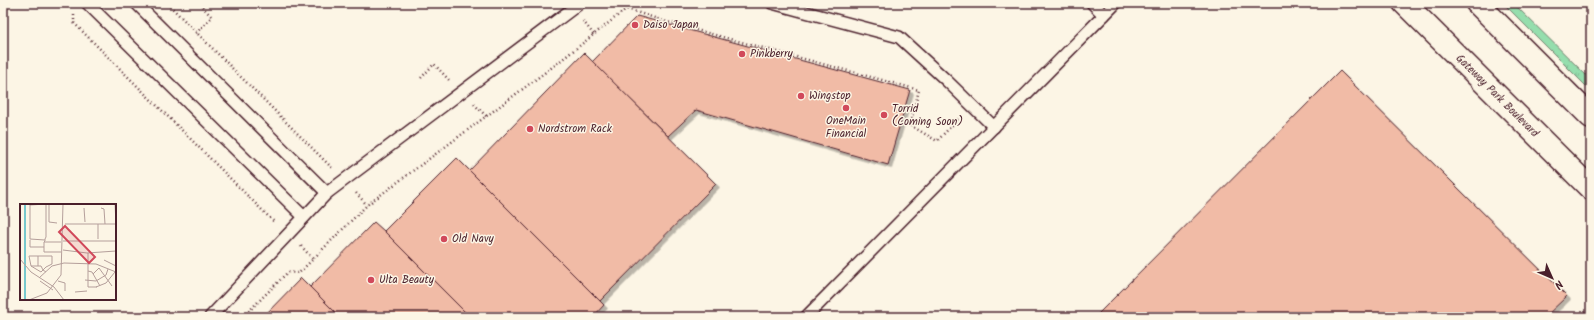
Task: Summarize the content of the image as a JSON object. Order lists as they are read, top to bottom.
{
  "streets": {
    "street": ["Gateway Park Boulevard"]
  },
  "places": [
    "Daiso Japan",
    "Pinkberry",
    "Wingstop",
    "OneMain Financial",
    "Torrid (Coming Soon)",
    "Nordstrom Rack",
    "Old Navy",
    "Ulta Beauty"
  ],
  "north": "bottom right"
}
